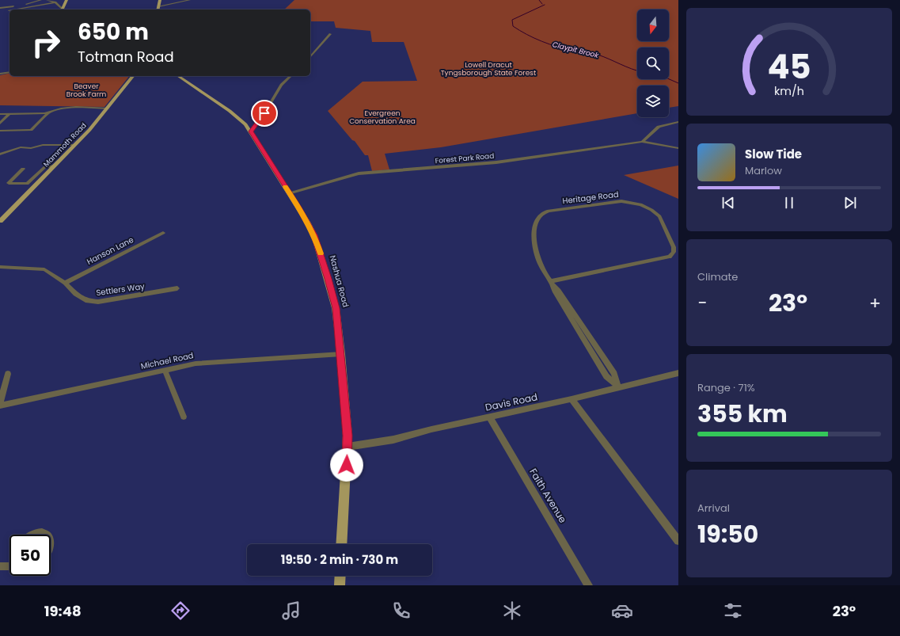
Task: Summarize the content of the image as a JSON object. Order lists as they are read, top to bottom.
{
  "streets": {
    "main road": ["Mammoth Road", "Nashua Road"],
    "street": [
      "Forest Park Road",
      "Heritage Road",
      "Hanson Lane",
      "Settlers Way",
      "Michael Road",
      "Davis Road",
      "Faith Avenue"
    ]
  },
  "crossings": [
    ["Forest Park Road", "Nashua Road"],
    ["Heritage Road", "Davis Road"],
    ["Hanson Lane", "Settlers Way"],
    ["Nashua Road", "Michael Road"],
    ["Nashua Road", "Davis Road"],
    ["Davis Road", "Faith Avenue"]
  ],
  "water": ["Claypit Brook"],
  "parks": ["Lowell Dracut Tyngsborough State Forest", "Beaver Brook Farm", "Evergreen Conservation Area"],
  "north": "bottom",
  "page": {
    "turn": ["650 m", "Totman Road"],
    "song": ["Slow Tide", "Marlow"],
    "tile": [
      "Climate",
      ["Range · 71%", "355 km"],
      ["Arrival", "19:50"]
    ],
    "heat": ["−", "23°", "+"],
    "limit": "50",
    "trip": "19:50 · 2 min · 730 m",
    "tabs": ["19:48", "23°"],
    "gauge": ["45", "km/h"]
  }
}
